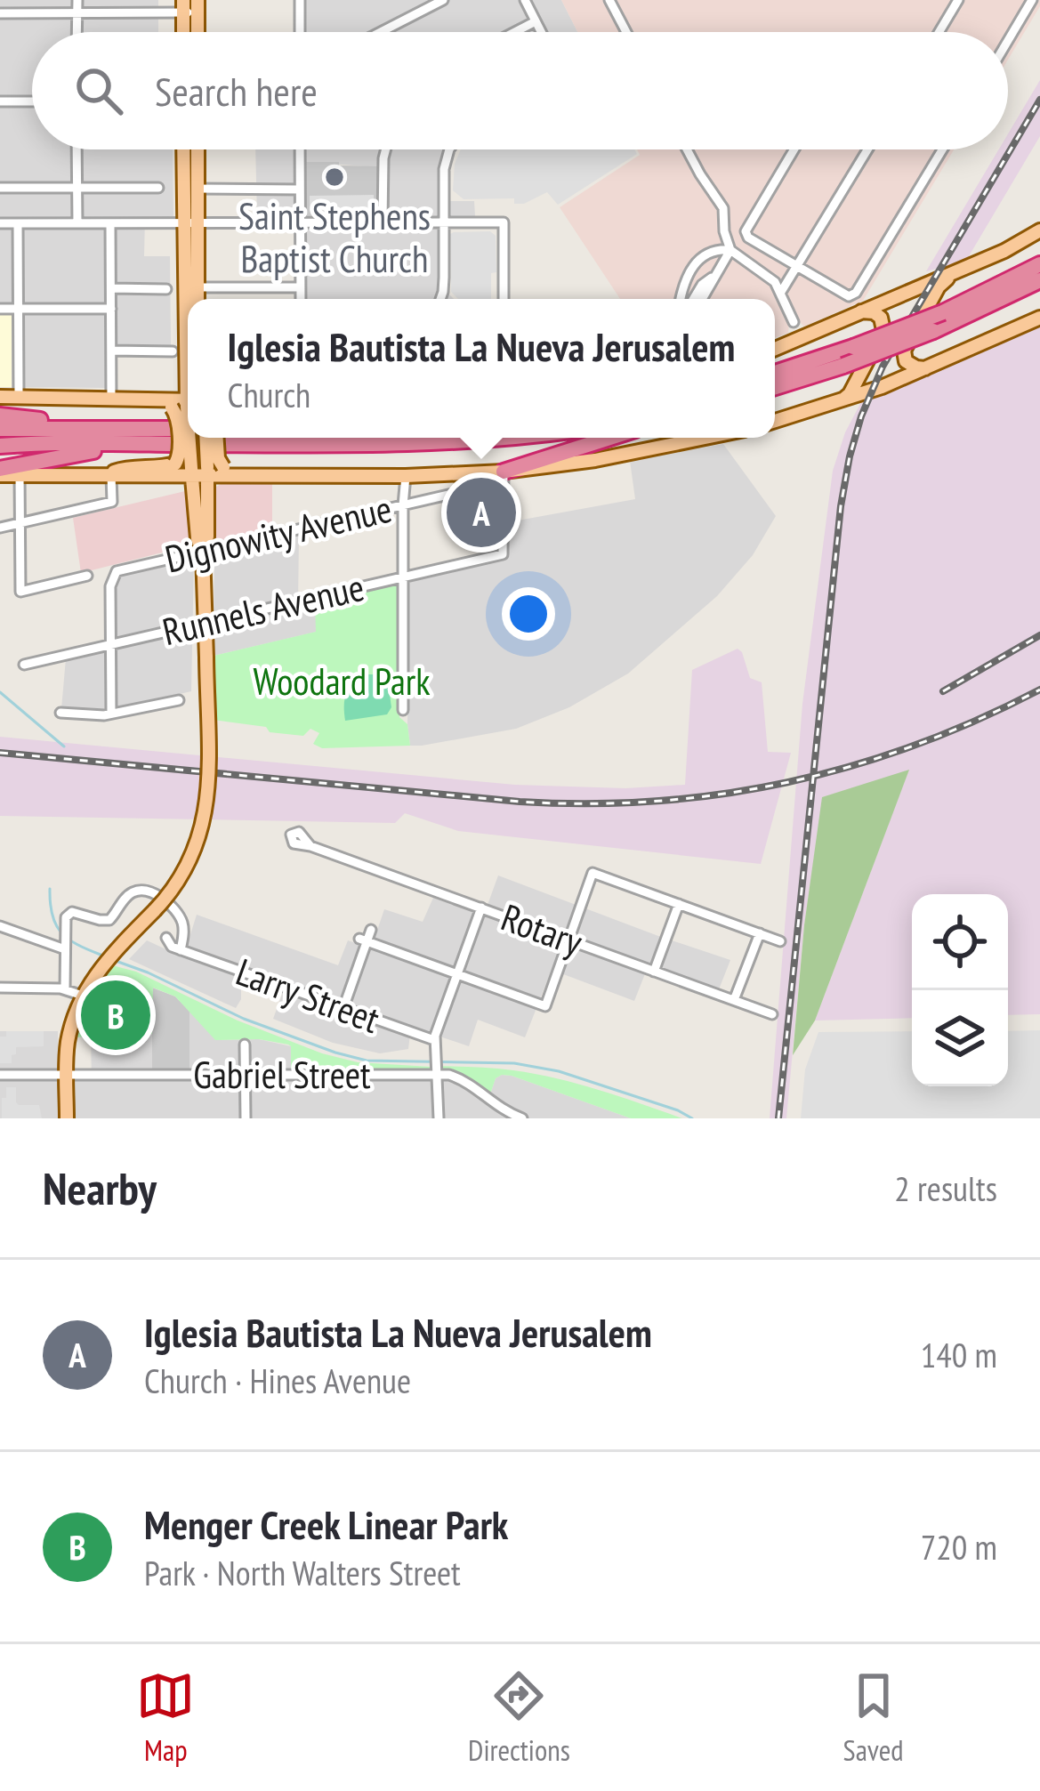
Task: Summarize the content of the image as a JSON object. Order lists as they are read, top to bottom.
{
  "streets": {
    "street": [
      "Dignowity Avenue",
      "Runnels Avenue",
      "Rotary",
      "Larry Street",
      "Gabriel Street"
    ]
  },
  "crossings": [
    ["Dignowity Avenue", "Runnels Avenue"]
  ],
  "parks": ["Woodard Park"],
  "places": ["Saint Stephens Baptist Church"],
  "page": {
    "search": "Search here",
    "popup": ["Iglesia Bautista La Nueva Jerusalem", "Church"],
    "pins": ["A", "B"],
    "heading": ["Nearby", "2 results"],
    "list": [
      {
        "mark": "A",
        "name": "Iglesia Bautista La Nueva Jerusalem",
        "note": "Church · Hines Avenue",
        "value": "140 m"
      },
      {
        "mark": "B",
        "name": "Menger Creek Linear Park",
        "note": "Park · North Walters Street",
        "value": "720 m"
      }
    ],
    "nav": ["Map", "Directions", "Saved"]
  }
}
